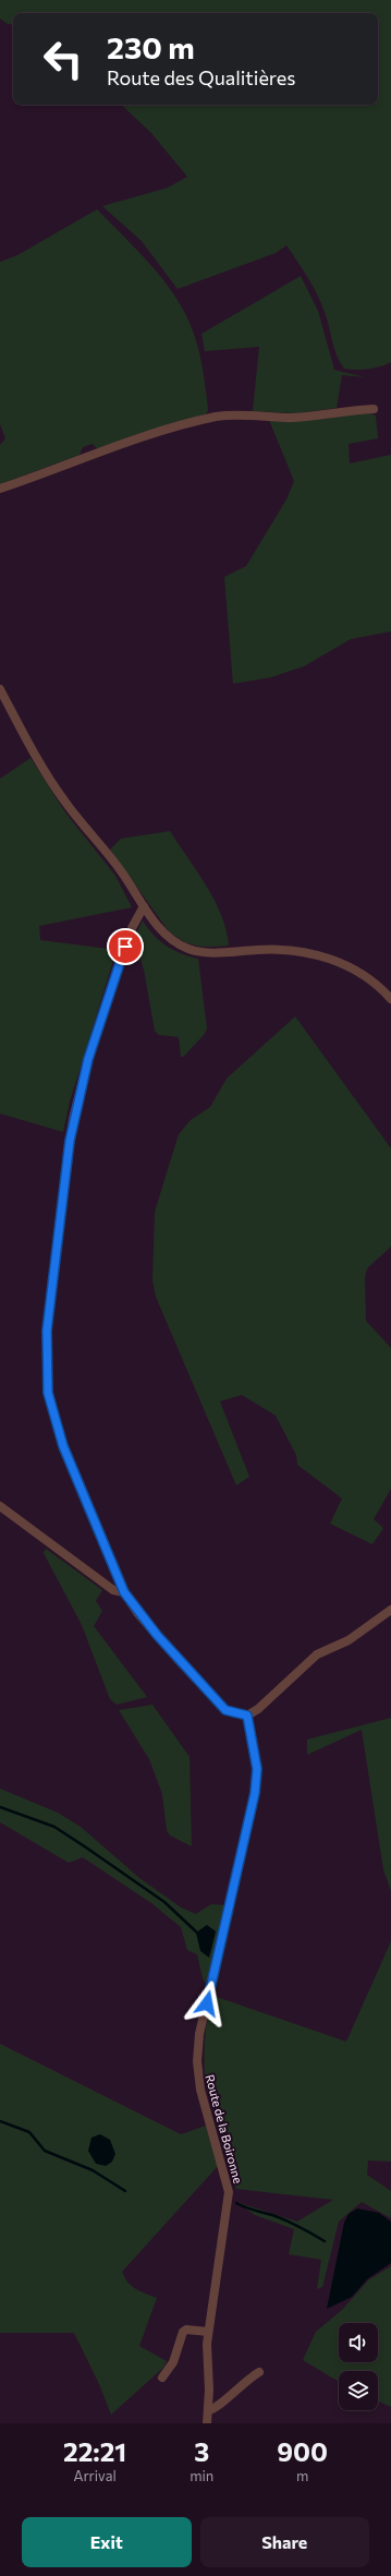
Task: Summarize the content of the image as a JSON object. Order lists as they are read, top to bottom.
{
  "streets": {
    "street": ["Route de la Boironne"]
  },
  "page": {
    "turn": ["230 m", "Route des Qualitières"],
    "eta": [
      "22:21",
      "Arrival",
      "3",
      "min",
      "900",
      "m"
    ],
    "buttons": ["Exit", "Share"]
  }
}
